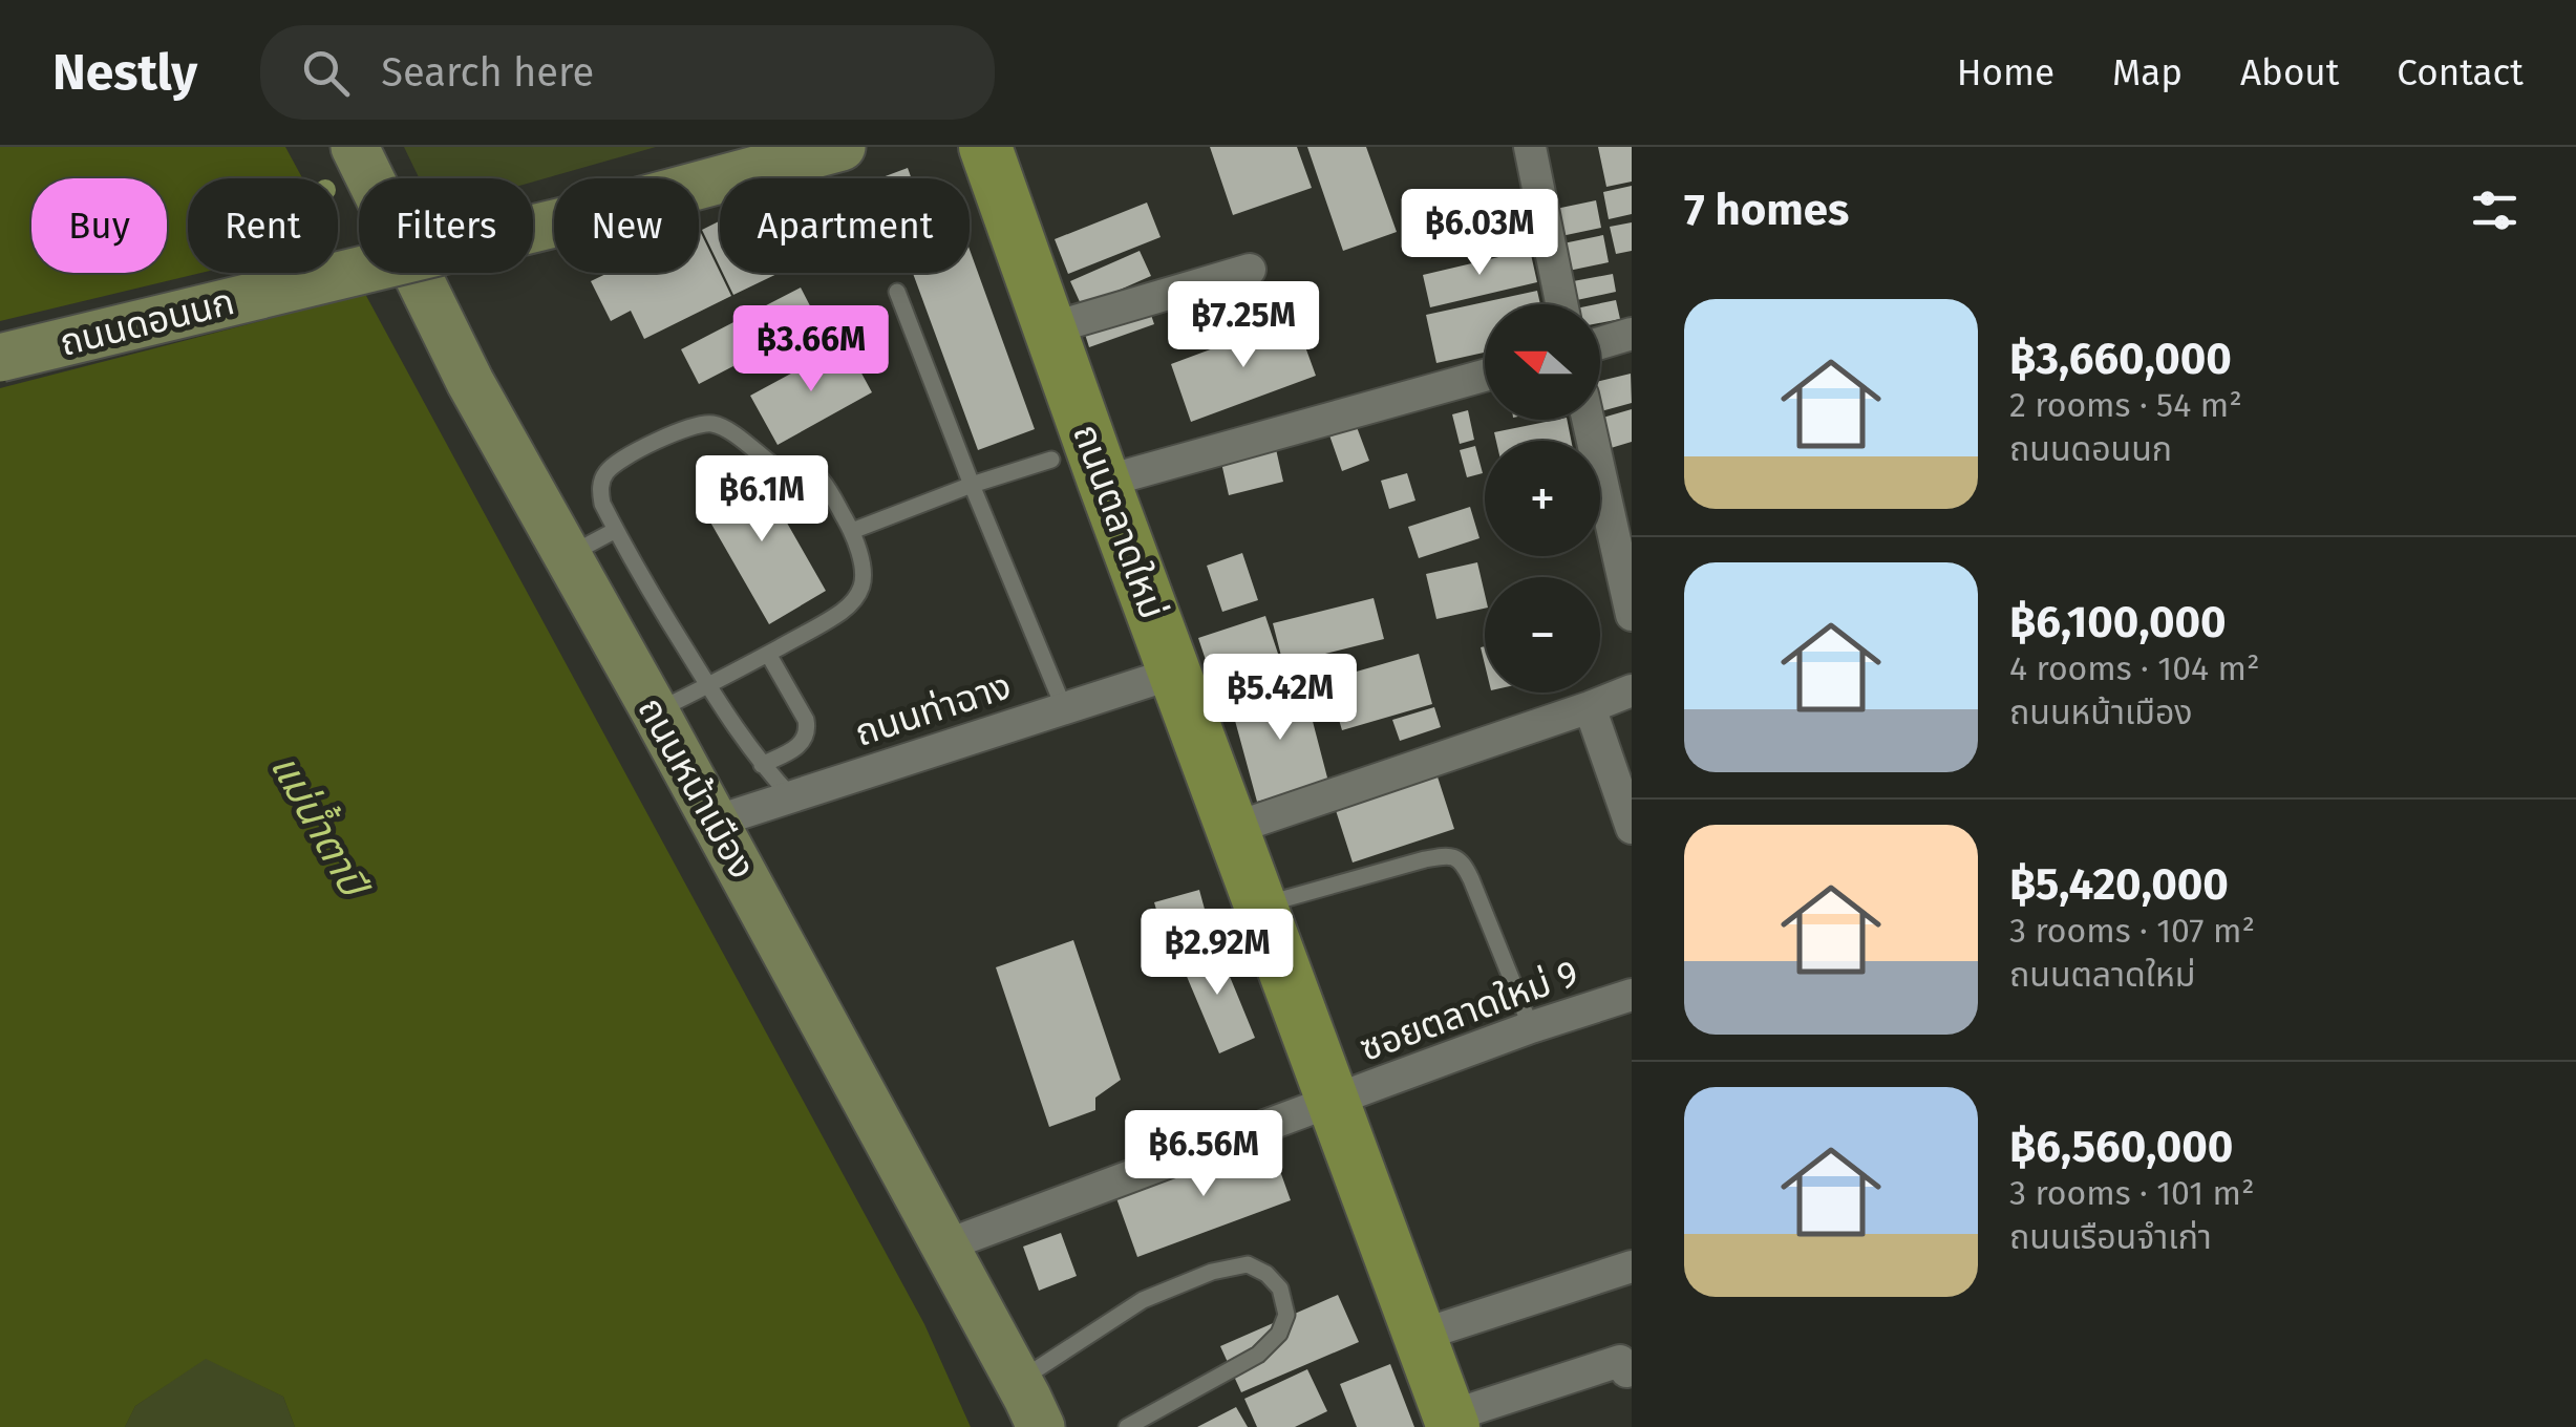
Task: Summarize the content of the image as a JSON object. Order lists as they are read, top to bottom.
{
  "streets": {
    "main road": ["ถนนตลาดใหม่"],
    "street": [
      "ถนนดอนนก",
      "ถนนท่าฉาง",
      "ถนนหน้าเมือง",
      "ซอยตลาดใหม่ 9"
    ]
  },
  "crossings": [
    ["ถนนตลาดใหม่", "ถนนท่าฉาง"],
    ["ถนนตลาดใหม่", "ซอยตลาดใหม่ 9"],
    ["ถนนท่าฉาง", "ถนนหน้าเมือง"],
    ["ถนนหน้าเมือง", "ซอยตลาดใหม่ 9"]
  ],
  "water": ["แม่น้ำตาปี"],
  "north": "left",
  "page": {
    "header": "Nestly",
    "search": "Search here",
    "nav": [
      "Home",
      "Map",
      "About",
      "Contact"
    ],
    "heading": "7 homes",
    "chip": [
      "Buy",
      "Rent",
      "Filters",
      "New",
      "Apartment"
    ],
    "price": [
      "฿6.03M",
      "฿7.25M",
      "฿3.66M",
      "฿6.1M",
      "฿5.42M",
      "฿2.92M",
      "฿6.56M"
    ],
    "list": [
      {
        "name": "฿3,660,000",
        "note": "2 rooms · 54 m² · ถนนดอนนก"
      },
      {
        "name": "฿6,100,000",
        "note": "4 rooms · 104 m² · ถนนหน้าเมือง"
      },
      {
        "name": "฿5,420,000",
        "note": "3 rooms · 107 m² · ถนนตลาดใหม่"
      },
      {
        "name": "฿6,560,000",
        "note": "3 rooms · 101 m² · ถนนเรือนจำเก่า"
      }
    ],
    "map_buttons": ["+", "−"]
  }
}
